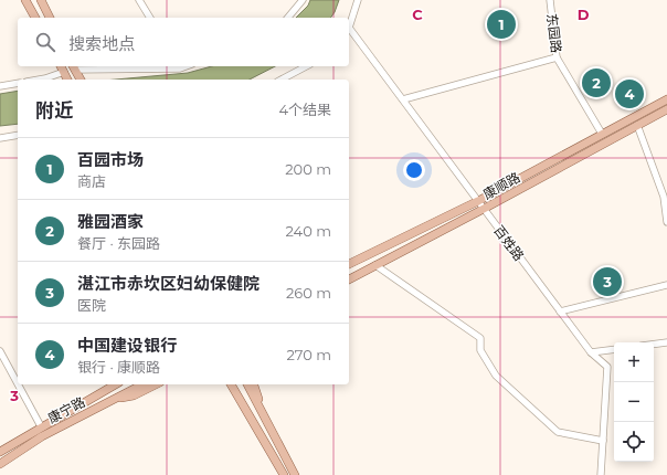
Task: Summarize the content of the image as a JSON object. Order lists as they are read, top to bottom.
{
  "streets": {
    "main road": ["康顺路", "康宁路"],
    "street": ["东园路", "百姓路"]
  },
  "crossings": [
    ["东园路", "康顺路"],
    ["康顺路", "百姓路"]
  ],
  "page": {
    "pins": [
      "1",
      "2",
      "4",
      "3"
    ],
    "search": "搜索地点",
    "heading": ["附近", "4个结果"],
    "list": [
      {
        "mark": "1",
        "name": "百园市场",
        "note": "商店",
        "value": "200 m"
      },
      {
        "mark": "2",
        "name": "雅园酒家",
        "note": "餐厅 · 东园路",
        "value": "240 m"
      },
      {
        "mark": "3",
        "name": "湛江市赤坎区妇幼保健院",
        "note": "医院",
        "value": "260 m"
      },
      {
        "mark": "4",
        "name": "中国建设银行",
        "note": "银行 · 康顺路",
        "value": "270 m"
      }
    ],
    "map_buttons": ["+", "−"]
  },
  "grid": {
    "columns": ["C", "D"],
    "rows": ["3"]
  }
}
